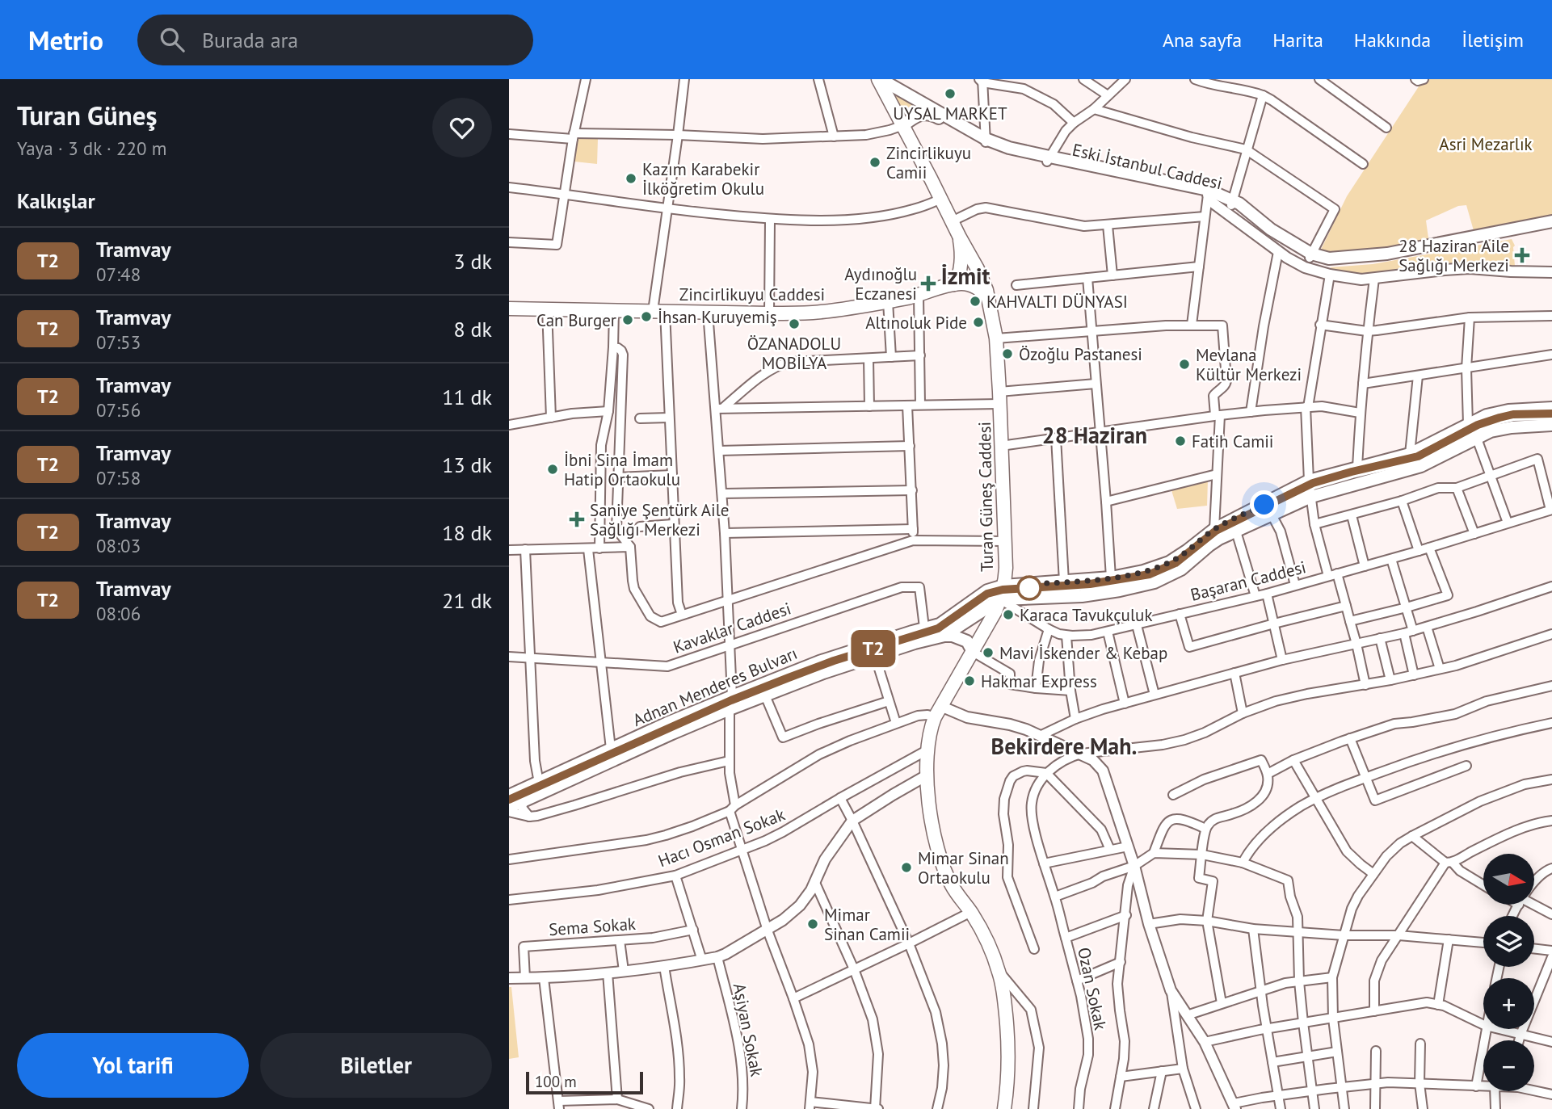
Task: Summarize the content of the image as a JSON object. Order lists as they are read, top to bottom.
{
  "streets": {
    "main road": [
      "Eski İstanbul Caddesi",
      "Zincirlikuyu Caddesi",
      "Turan Güneş Caddesi",
      "Adnan Menderes Bulvarı"
    ],
    "street": [
      "Başaran Caddesi",
      "Kavaklar Caddesi",
      "Hacı Osman Sokak",
      "Sema Sokak",
      "Ozan Sokak",
      "Aşiyan Sokak"
    ]
  },
  "crossings": [
    ["Eski İstanbul Caddesi", "Turan Güneş Caddesi"],
    ["Turan Güneş Caddesi", "Başaran Caddesi"],
    ["Turan Güneş Caddesi", "Adnan Menderes Bulvarı"],
    ["Turan Güneş Caddesi", "Hacı Osman Sokak"],
    ["Başaran Caddesi", "Adnan Menderes Bulvarı"],
    ["Kavaklar Caddesi", "Adnan Menderes Bulvarı"]
  ],
  "districts": ["İzmit", "28 Haziran", "Bekirdere Mah."],
  "parks": ["Asri Mezarlık"],
  "places": {
    "other": [
      "UYSAL MARKET",
      "Zincirlikuyu Camii",
      "Kazım Karabekir İlköğretim Okulu",
      "KAHVALTI DÜNYASI",
      "İhsan Kuruyemiş",
      "Can Burger",
      "Altınoluk Pide",
      "ÖZANADOLU MOBİLYA",
      "Özoğlu Pastanesi",
      "Mevlana Kültür Merkezi",
      "Fatih Camii",
      "İbni Sina İmam Hatip Ortaokulu",
      "Karaca Tavukçuluk",
      "Mavi İskender & Kebap",
      "Hakmar Express",
      "Mimar Sinan Ortaokulu",
      "Mimar Sinan Camii"
    ],
    "health": ["28 Haziran Aile Sağlığı Merkezi", "Aydınoğlu Eczanesi", "Saniye Şentürk Aile Sağlığı Merkezi"]
  },
  "lines": ["tram line T2"],
  "scale_bar": "100 m",
  "north": "right",
  "page": {
    "header": "Metrio",
    "search": "Burada ara",
    "nav": [
      "Ana sayfa",
      "Harita",
      "Hakkında",
      "İletişim"
    ],
    "heading": [
      ["Turan Güneş", "Yaya · 3 dk · 220 m"],
      "Kalkışlar"
    ],
    "on_map": "T2",
    "list": [
      {
        "mark": "T2",
        "name": "Tramvay",
        "note": "07:48",
        "value": "3 dk"
      },
      {
        "mark": "T2",
        "name": "Tramvay",
        "note": "07:53",
        "value": "8 dk"
      },
      {
        "mark": "T2",
        "name": "Tramvay",
        "note": "07:56",
        "value": "11 dk"
      },
      {
        "mark": "T2",
        "name": "Tramvay",
        "note": "07:58",
        "value": "13 dk"
      },
      {
        "mark": "T2",
        "name": "Tramvay",
        "note": "08:03",
        "value": "18 dk"
      },
      {
        "mark": "T2",
        "name": "Tramvay",
        "note": "08:06",
        "value": "21 dk"
      }
    ],
    "map_buttons": ["+", "−"],
    "buttons": ["Yol tarifi", "Biletler"],
    "scale": "100 m"
  }
}
